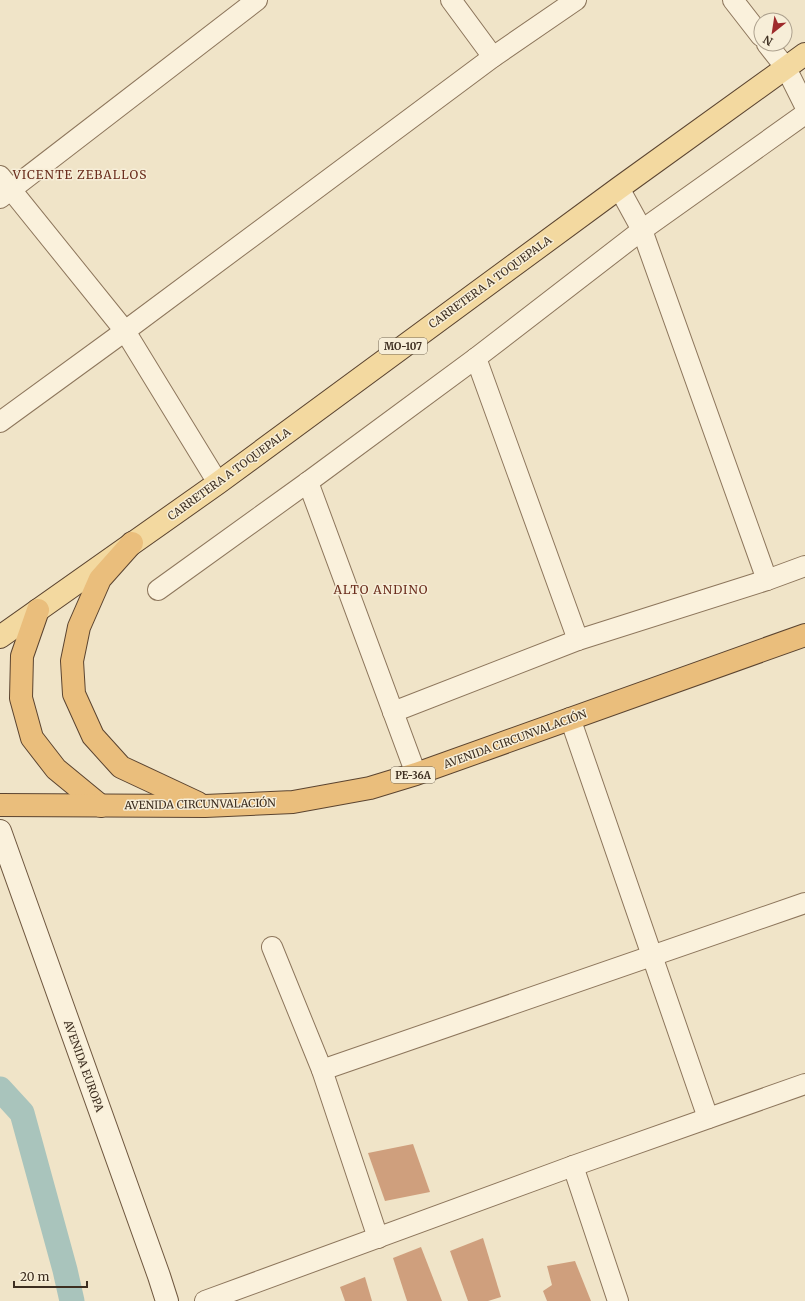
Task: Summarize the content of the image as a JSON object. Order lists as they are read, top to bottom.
{
  "streets": {
    "highway": ["AVENIDA CIRCUNVALACIÓN", "PE-36A"],
    "main road": ["CARRETERA A TOQUEPALA", "MO-107", "AVENIDA EUROPA"]
  },
  "districts": ["VICENTE ZEBALLOS", "ALTO ANDINO"],
  "scale_bar": "20 m",
  "north": "bottom left"
}
